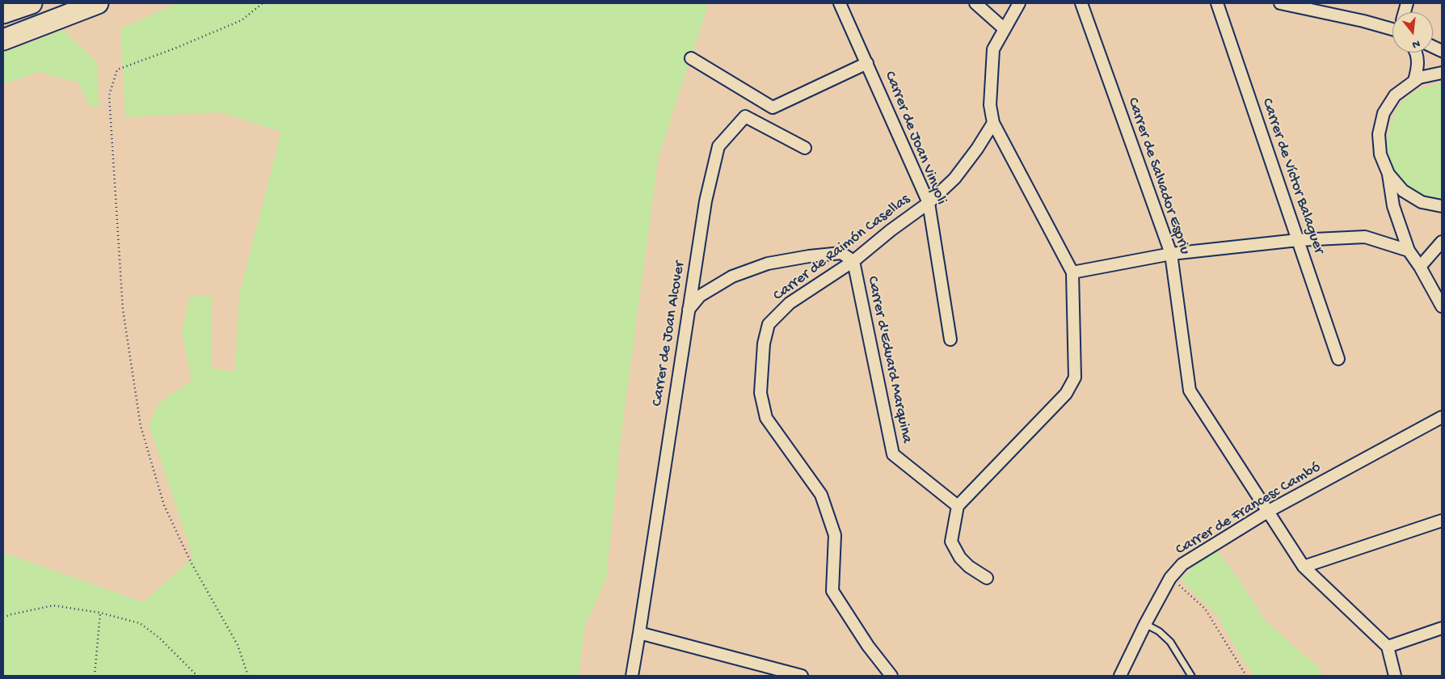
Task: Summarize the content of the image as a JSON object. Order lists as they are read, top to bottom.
{
  "streets": {
    "street": [
      "Carrer de Joan Vinyoli",
      "Carrer de Salvador Espriu",
      "Carrer de Víctor Balaguer",
      "Carrer de Raimón Casellas",
      "Carrer de Joan Alcover",
      "Carrer d'Eduard Marquina",
      "Carrer de Francesc Cambó"
    ]
  },
  "crossings": [
    ["Carrer de Joan Vinyoli", "Carrer de Raimón Casellas"],
    ["Carrer de Salvador Espriu", "Carrer de Francesc Cambó"],
    ["Carrer de Raimón Casellas", "Carrer d'Eduard Marquina"]
  ],
  "north": "bottom"
}
